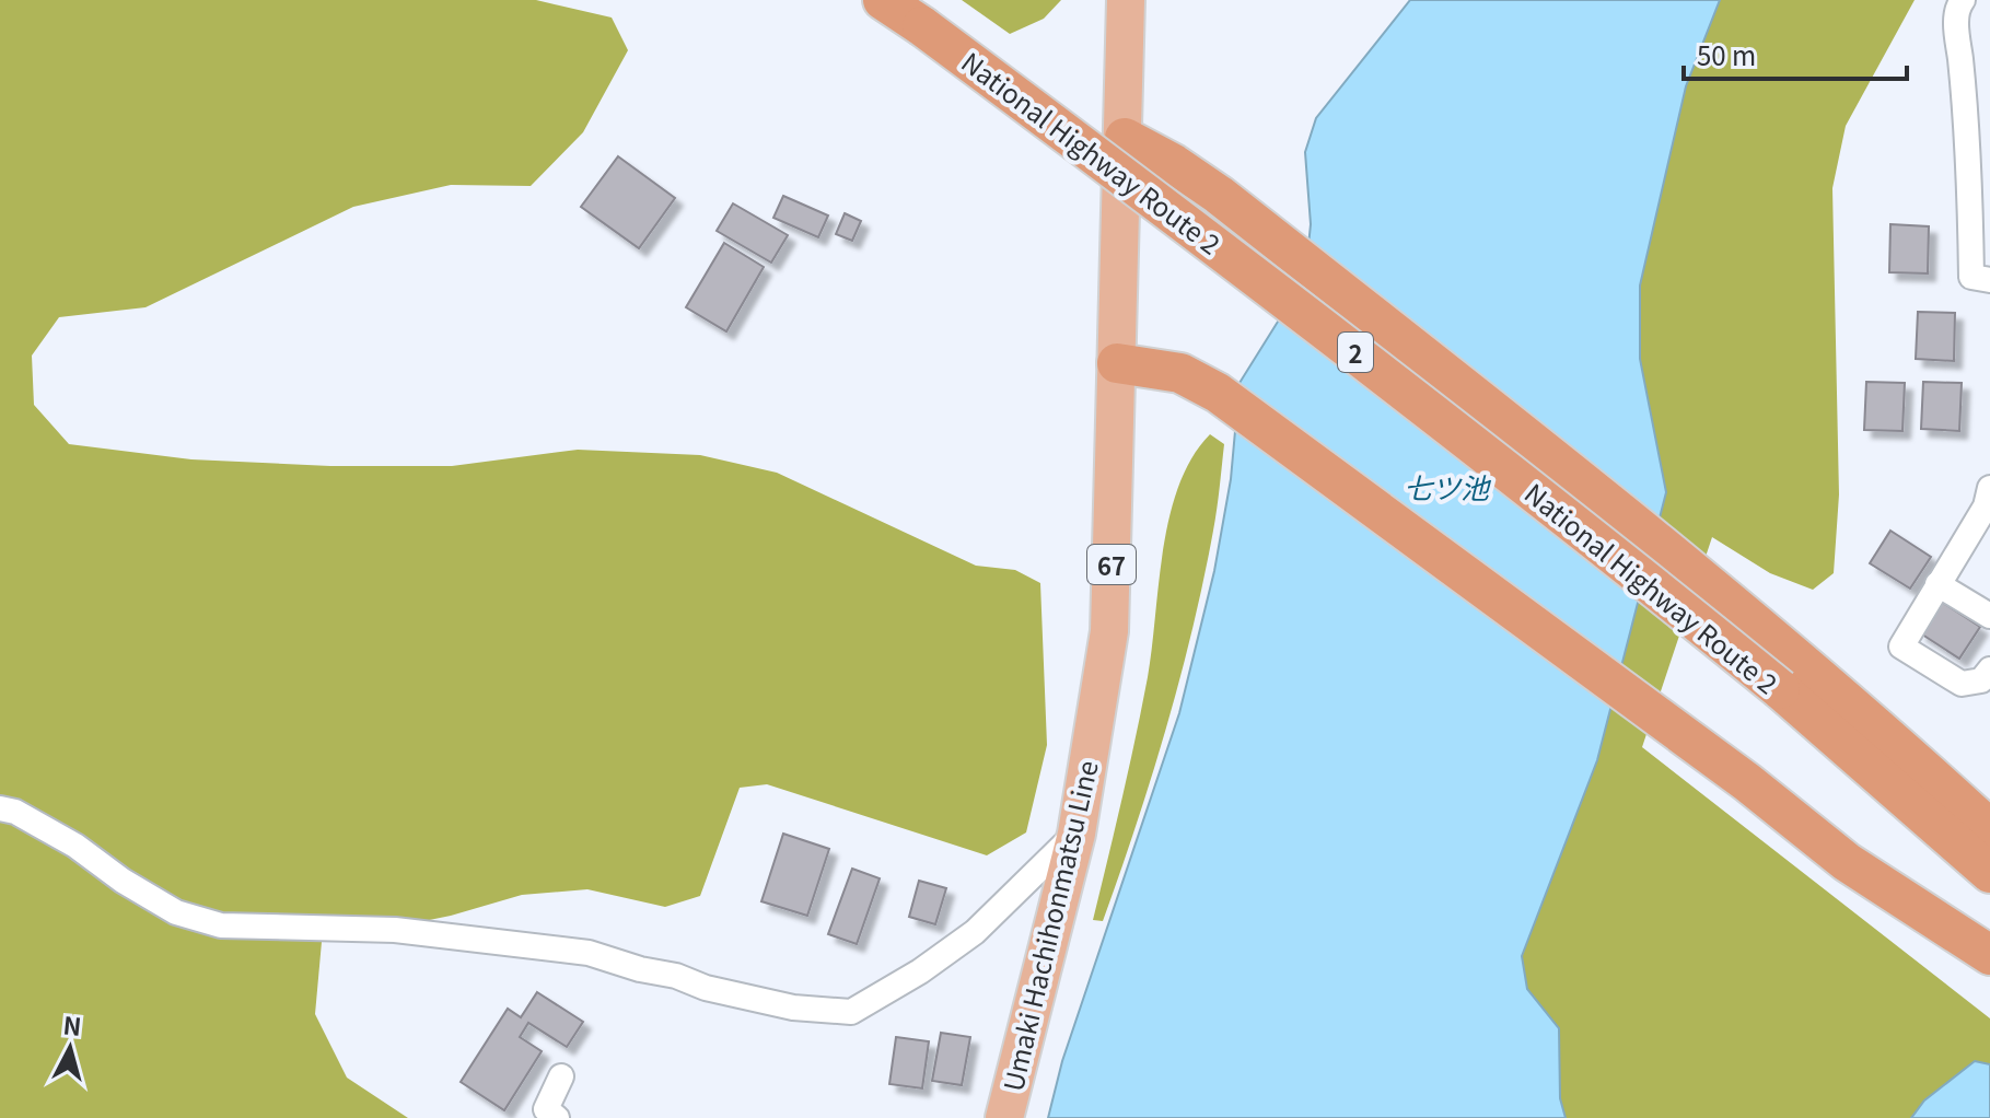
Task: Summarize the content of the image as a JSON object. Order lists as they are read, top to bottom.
{
  "streets": {
    "highway": ["National Highway Route 2", "2"],
    "main road": ["67", "Umaki Hachihonmatsu Line"]
  },
  "water": ["七ツ池"],
  "scale_bar": "50 m",
  "north": "top"
}
